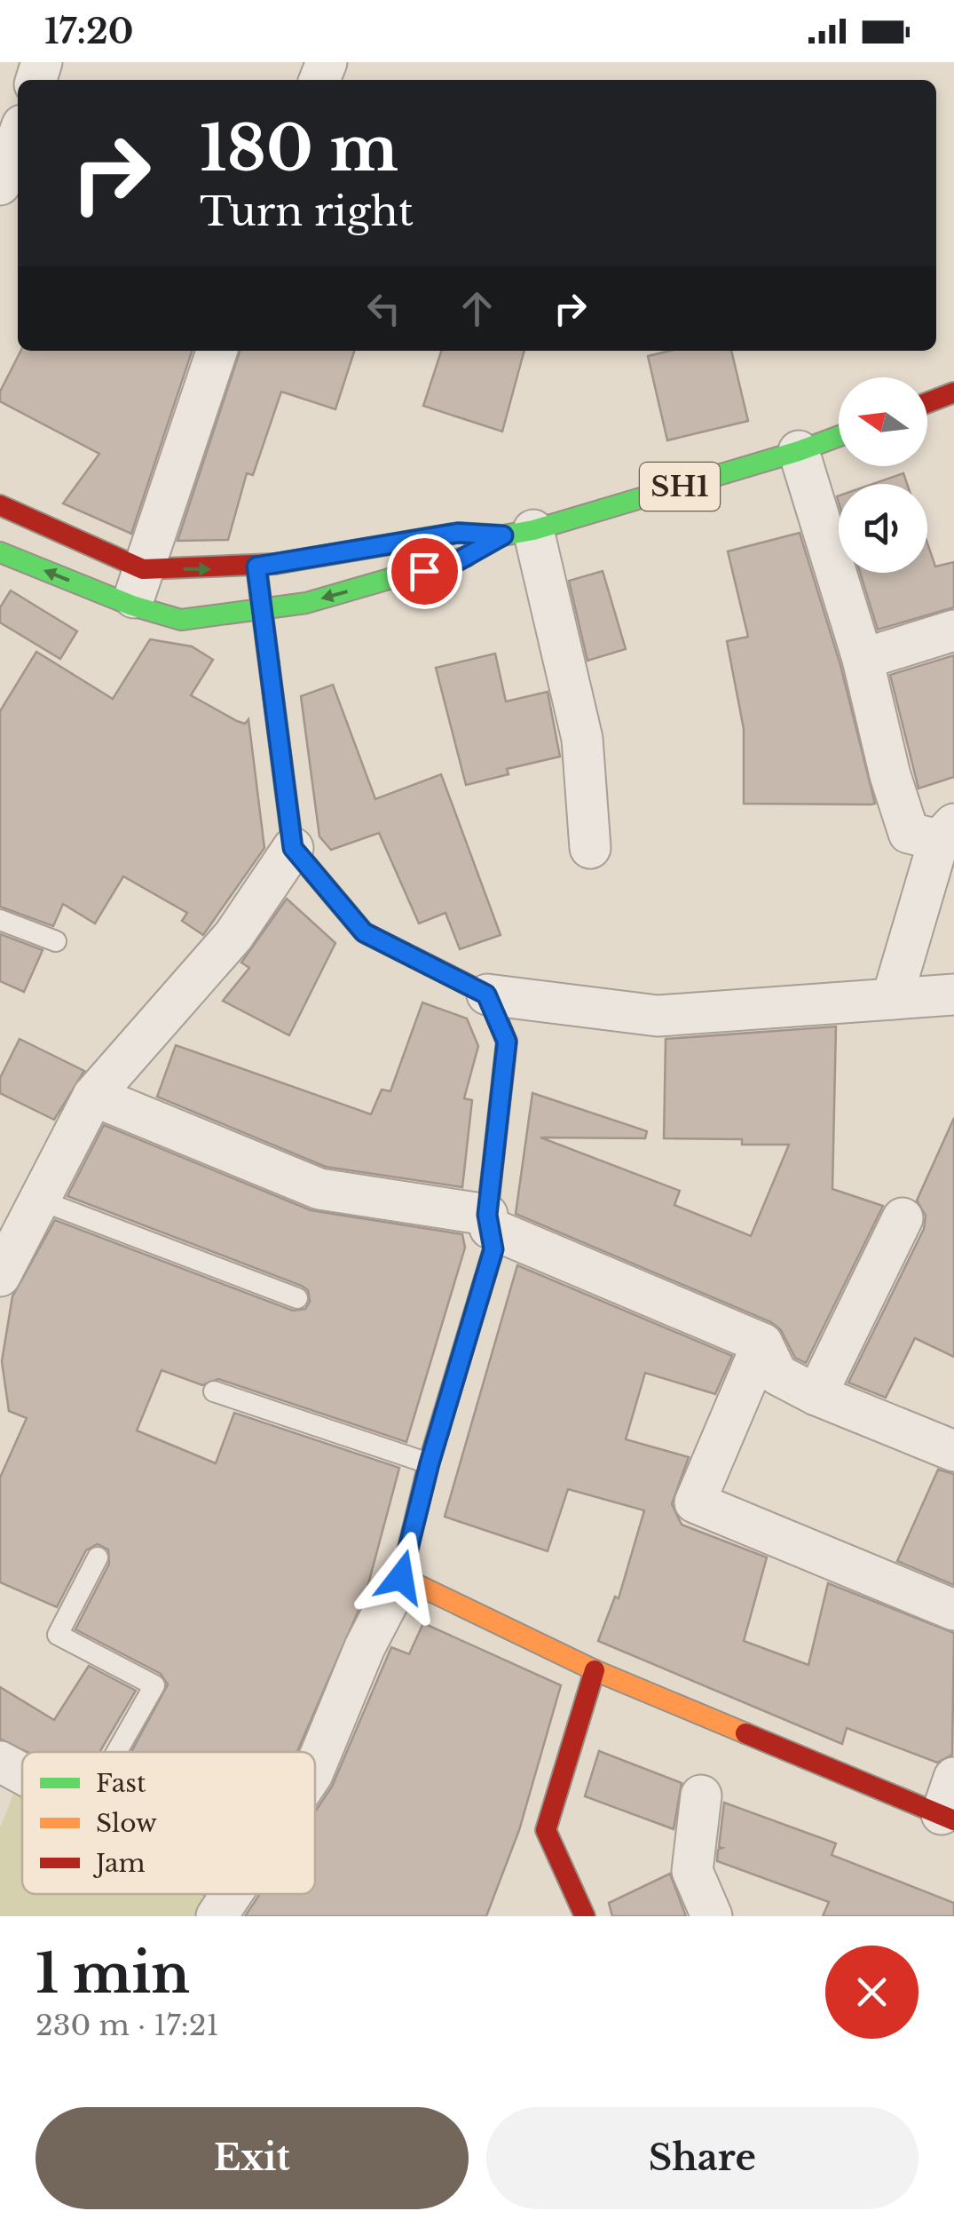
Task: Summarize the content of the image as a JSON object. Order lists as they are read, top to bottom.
{
  "streets": {
    "street": ["SH1"]
  },
  "legend": ["Fast", "Slow", "Jam"],
  "north": "left",
  "page": {
    "status": "17:20",
    "turn": ["180 m", "Turn right"],
    "heading": ["1 min", "230 m · 17:21"],
    "buttons": ["Exit", "Share"]
  }
}
